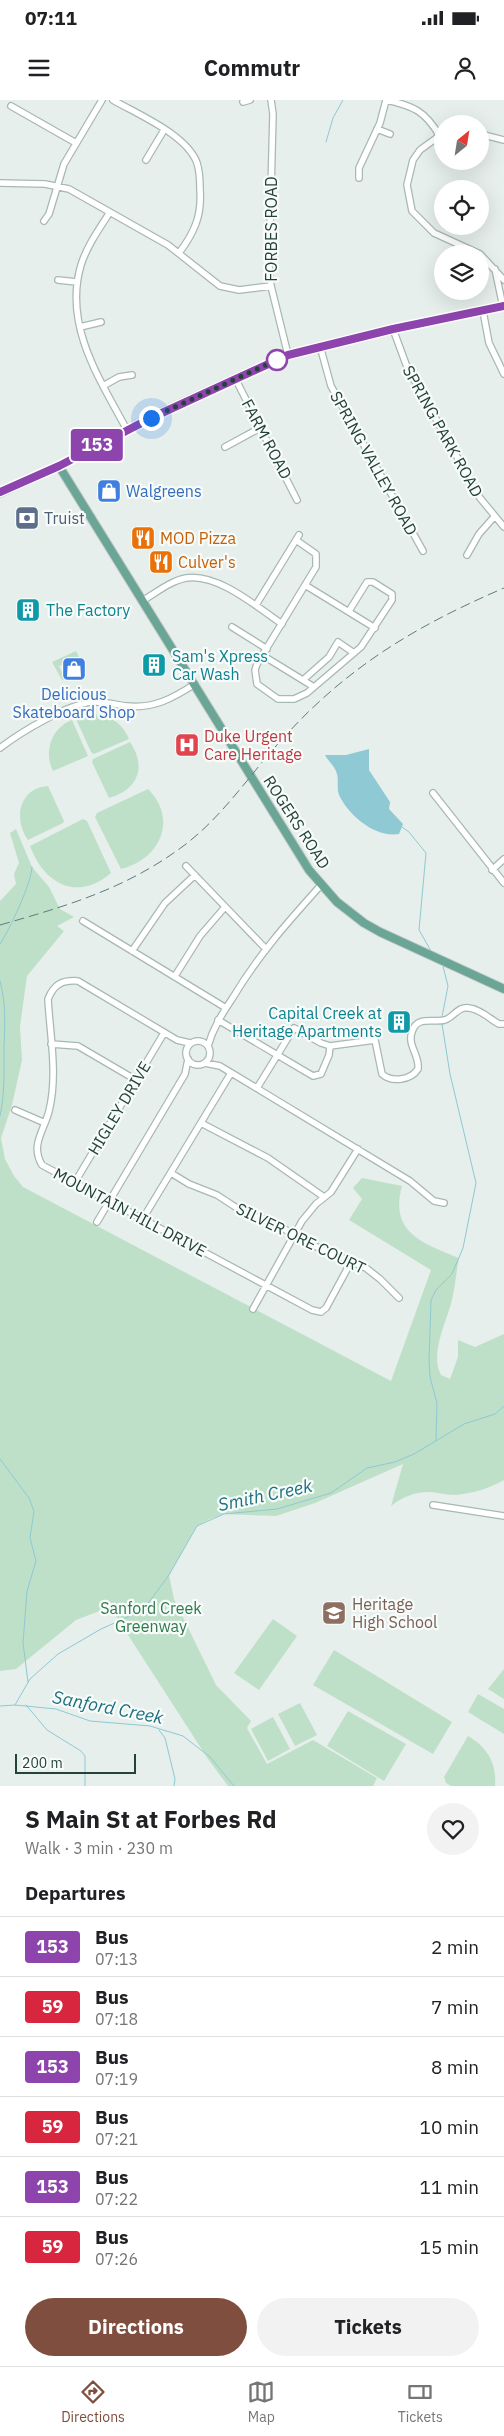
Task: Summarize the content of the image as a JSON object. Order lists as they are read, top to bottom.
{
  "streets": {
    "main road": ["ROGERS ROAD"],
    "street": [
      "FORBES ROAD",
      "SPRING PARK ROAD",
      "FARM ROAD",
      "SPRING VALLEY ROAD",
      "HIGLEY DRIVE",
      "MOUNTAIN HILL DRIVE",
      "SILVER ORE COURT"
    ]
  },
  "crossings": [
    ["HIGLEY DRIVE", "MOUNTAIN HILL DRIVE"],
    ["MOUNTAIN HILL DRIVE", "SILVER ORE COURT"]
  ],
  "water": ["Smith Creek", "Sanford Creek"],
  "parks": ["Sanford Creek Greenway"],
  "places": {
    "shop": ["Walgreens", "Delicious Skateboard Shop"],
    "bank": ["Truist"],
    "restaurant": ["MOD Pizza", "Culver's"],
    "building": ["The Factory", "Sam's Xpress Car Wash", "Capital Creek at Heritage Apartments"],
    "hospital": ["Duke Urgent Care Heritage"],
    "school or university": ["Heritage High School"]
  },
  "lines": ["bus line 153"],
  "scale_bar": "200 m",
  "north": "top right",
  "page": {
    "status": "07:11",
    "header": "Commutr",
    "on_map": "153",
    "scale": "200 m",
    "heading": [
      ["S Main St at Forbes Rd", "Walk · 3 min · 230 m"],
      "Departures"
    ],
    "list": [
      {
        "mark": "153",
        "name": "Bus",
        "note": "07:13",
        "value": "2 min"
      },
      {
        "mark": "59",
        "name": "Bus",
        "note": "07:18",
        "value": "7 min"
      },
      {
        "mark": "153",
        "name": "Bus",
        "note": "07:19",
        "value": "8 min"
      },
      {
        "mark": "59",
        "name": "Bus",
        "note": "07:21",
        "value": "10 min"
      },
      {
        "mark": "153",
        "name": "Bus",
        "note": "07:22",
        "value": "11 min"
      },
      {
        "mark": "59",
        "name": "Bus",
        "note": "07:26",
        "value": "15 min"
      }
    ],
    "buttons": ["Directions", "Tickets"],
    "tabs": ["Directions", "Map", "Tickets"]
  }
}
